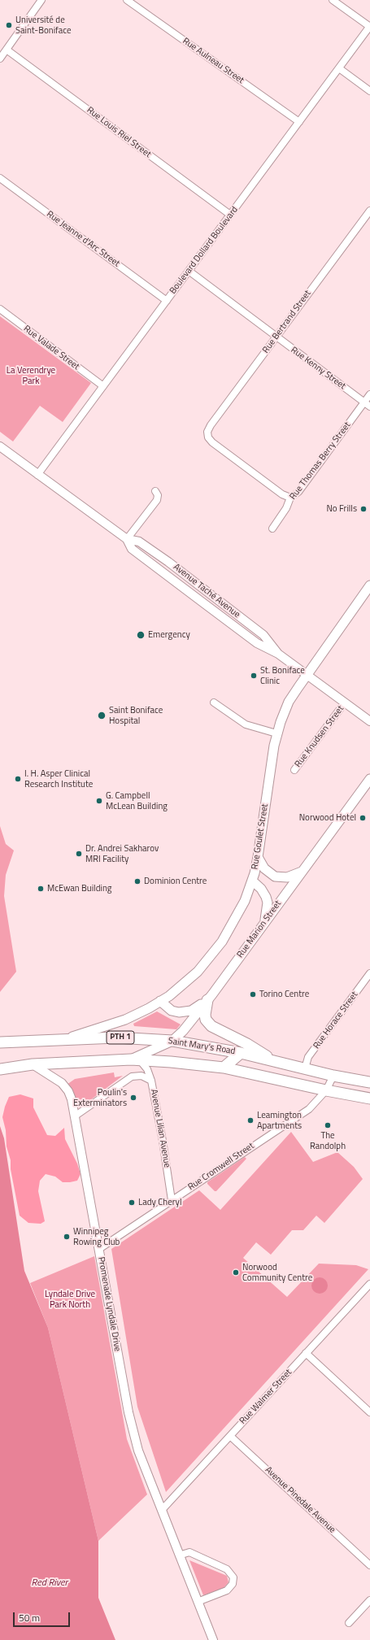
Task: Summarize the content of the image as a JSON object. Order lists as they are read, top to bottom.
{
  "streets": {
    "highway": ["PTH 1", "Saint Mary's Road"],
    "main road": ["Rue Goulet Street", "Rue Marion Street"],
    "street": [
      "Rue Aulneau Street",
      "Rue Louis Riel Street",
      "Rue Jeanne d'Arc Street",
      "Boulevard Dollard Boulevard",
      "Rue Bertrand Street",
      "Rue Valade Street",
      "Rue Kenny Street",
      "Rue Thomas Berry Street",
      "Avenue Taché Avenue",
      "Rue Knudsen Street",
      "Rue Horace Street",
      "Avenue Lilian Avenue",
      "Rue Cromwell Street",
      "Promenade Lyndale Drive",
      "Rue Walmer Street",
      "Avenue Pinedale Avenue"
    ]
  },
  "crossings": [
    ["Rue Aulneau Street", "Boulevard Dollard Boulevard"],
    ["Rue Louis Riel Street", "Boulevard Dollard Boulevard"],
    ["Rue Jeanne d'Arc Street", "Boulevard Dollard Boulevard"],
    ["Boulevard Dollard Boulevard", "Rue Valade Street"],
    ["Boulevard Dollard Boulevard", "Rue Kenny Street"],
    ["Boulevard Dollard Boulevard", "Avenue Taché Avenue"],
    ["Rue Bertrand Street", "Rue Kenny Street"],
    ["Rue Bertrand Street", "Rue Thomas Berry Street"],
    ["Rue Kenny Street", "Rue Thomas Berry Street"],
    ["Avenue Taché Avenue", "Rue Knudsen Street"],
    ["Avenue Taché Avenue", "Rue Goulet Street"],
    ["Rue Goulet Street", "Saint Mary's Road"],
    ["Rue Marion Street", "Saint Mary's Road"],
    ["Rue Marion Street", "Avenue Lilian Avenue"],
    ["Rue Horace Street", "Saint Mary's Road"],
    ["Saint Mary's Road", "Avenue Lilian Avenue"],
    ["Saint Mary's Road", "Rue Cromwell Street"],
    ["Saint Mary's Road", "Promenade Lyndale Drive"],
    ["Avenue Lilian Avenue", "Rue Cromwell Street"],
    ["Rue Cromwell Street", "Promenade Lyndale Drive"],
    ["Promenade Lyndale Drive", "Rue Walmer Street"],
    ["Rue Walmer Street", "Avenue Pinedale Avenue"]
  ],
  "water": ["Red River"],
  "parks": ["La Verendrye Park", "Lyndale Drive Park North"],
  "places": [
    "Université de Saint-Boniface",
    "No Frills",
    "Emergency",
    "St. Boniface Clinic",
    "Saint Boniface Hospital",
    "I. H. Asper Clinical Research Institute",
    "G. Campbell McLean Building",
    "Norwood Hotel",
    "Dr. Andrei Sakharov MRI Facility",
    "Dominion Centre",
    "McEwan Building",
    "Torino Centre",
    "Poulin's Exterminators",
    "Leamington Apartments",
    "The Randolph",
    "Lady Cheryl",
    "Winnipeg Rowing Club",
    "Norwood Community Centre"
  ],
  "scale_bar": "50 m"
}
